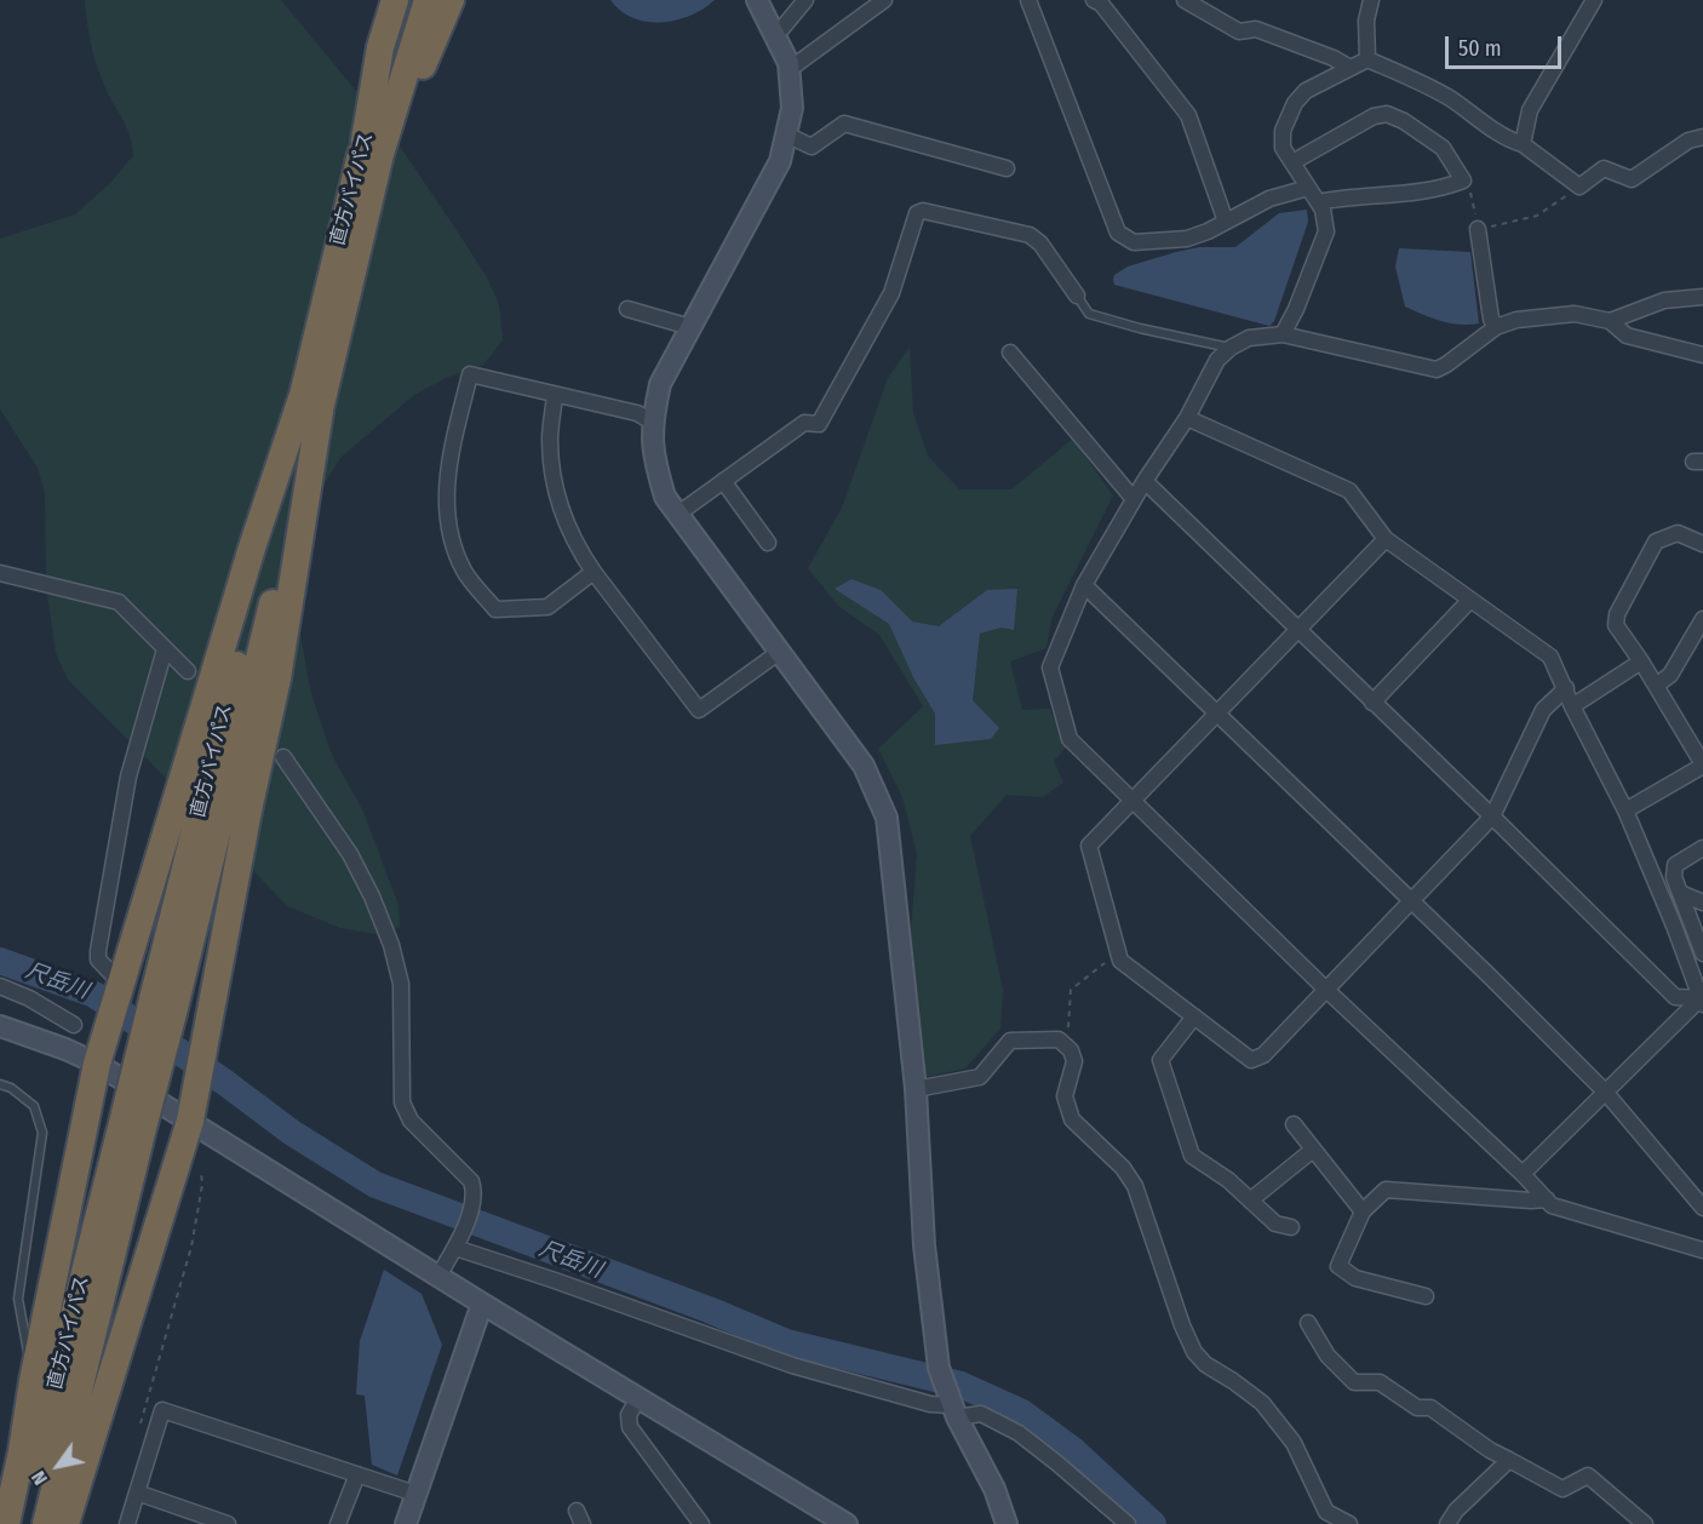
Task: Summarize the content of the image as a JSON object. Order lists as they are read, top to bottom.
{
  "streets": {
    "highway": ["直方バイパス"]
  },
  "water": ["尺岳川"],
  "scale_bar": "50 m",
  "north": "bottom left"
}
